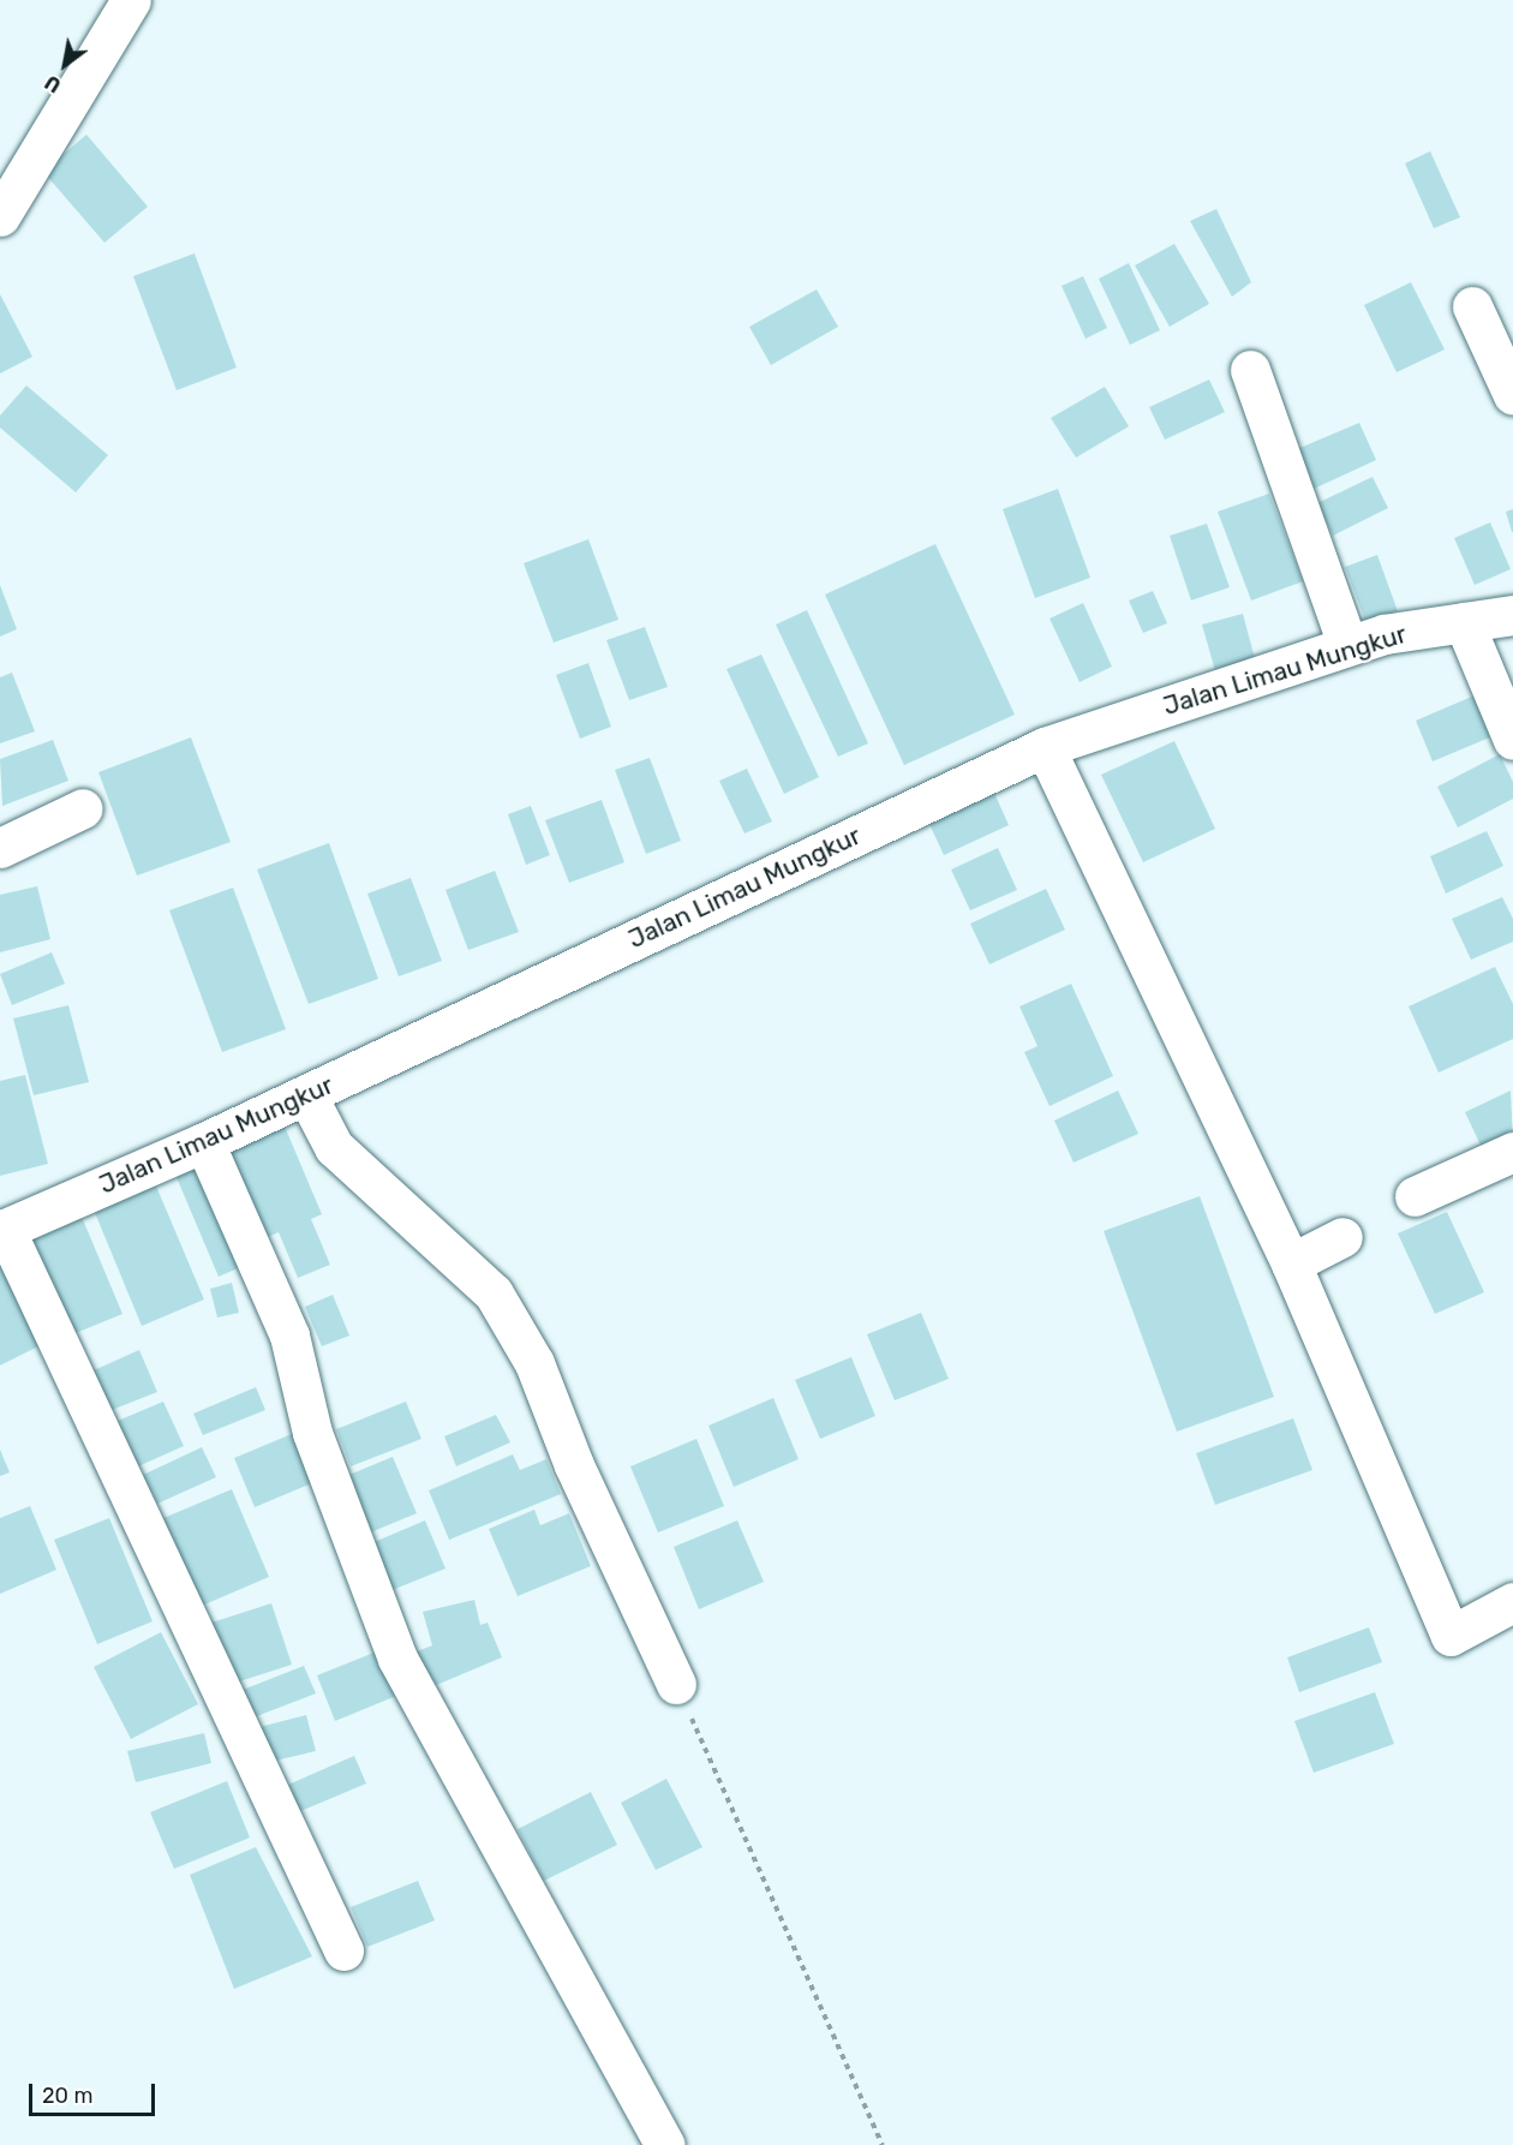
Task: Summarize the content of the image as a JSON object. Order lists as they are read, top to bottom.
{
  "streets": {
    "street": ["Jalan Limau Mungkur"]
  },
  "scale_bar": "20 m",
  "north": "bottom left"
}
